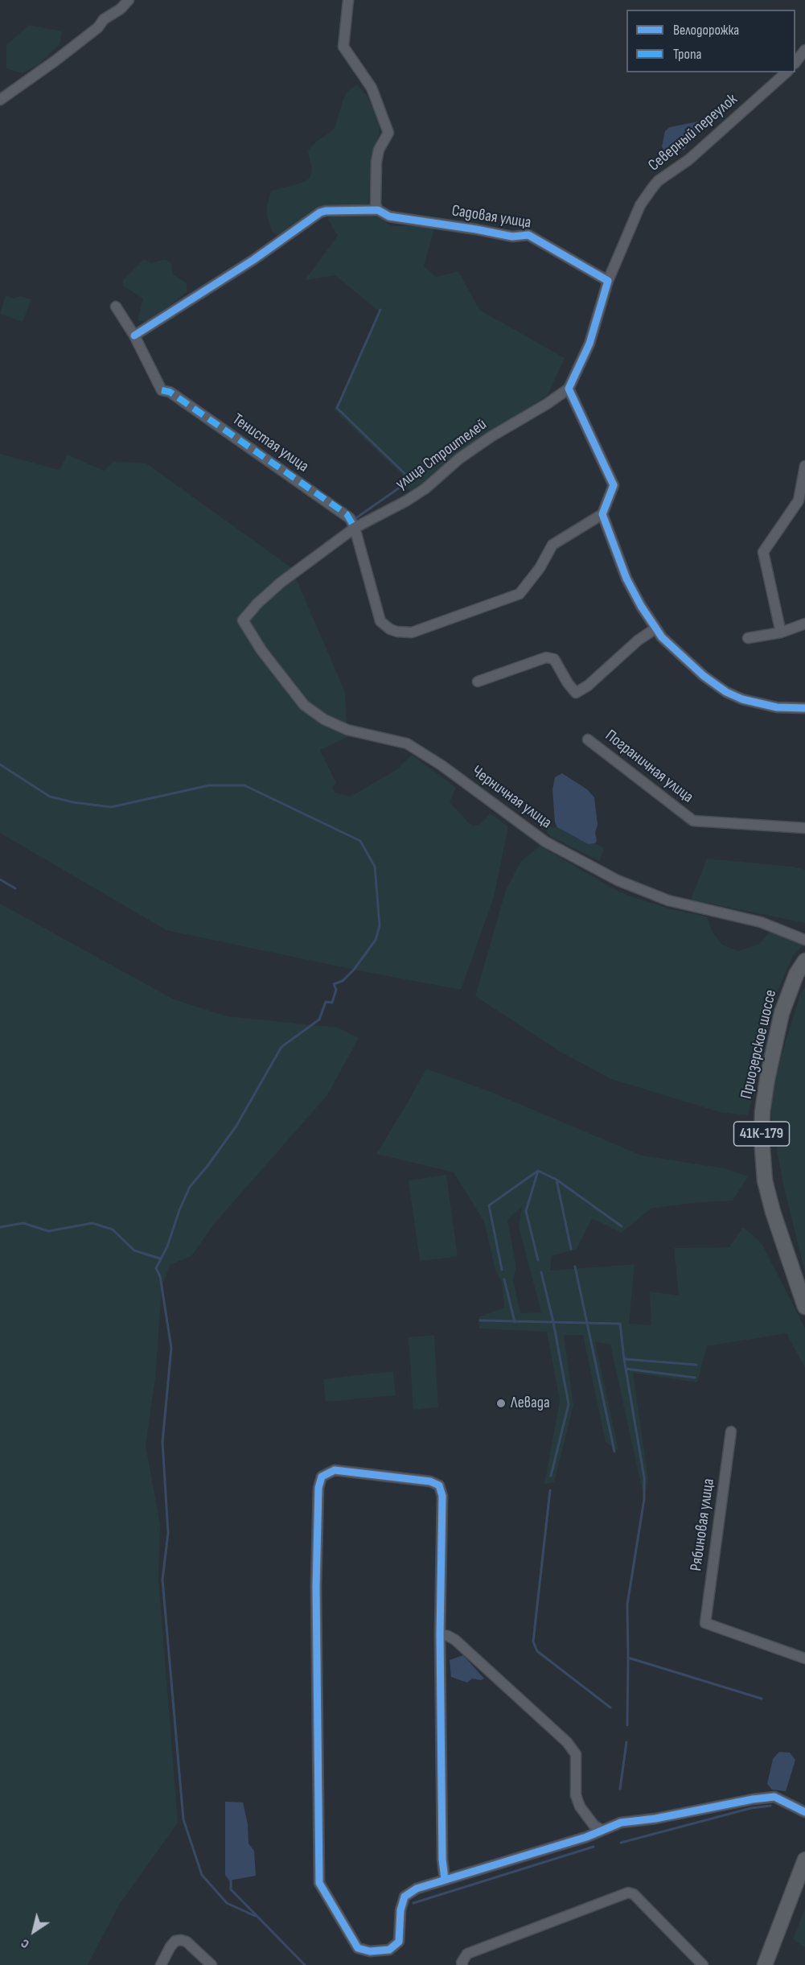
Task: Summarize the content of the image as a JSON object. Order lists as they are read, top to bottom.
{
  "streets": {
    "main road": ["Приозерское шоссе", "41К-179"],
    "street": [
      "Северный переулок",
      "Садовая улица",
      "Тенистая улица",
      "улица Строителей",
      "Пограничная улица",
      "Черничная улица",
      "Рябиновая улица"
    ]
  },
  "crossings": [
    ["Северный переулок", "Садовая улица"],
    ["Садовая улица", "Тенистая улица"],
    ["Тенистая улица", "улица Строителей"],
    ["улица Строителей", "Черничная улица"]
  ],
  "places": ["Левада"],
  "legend": ["Велодорожка", "Тропа"],
  "north": "bottom left"
}
